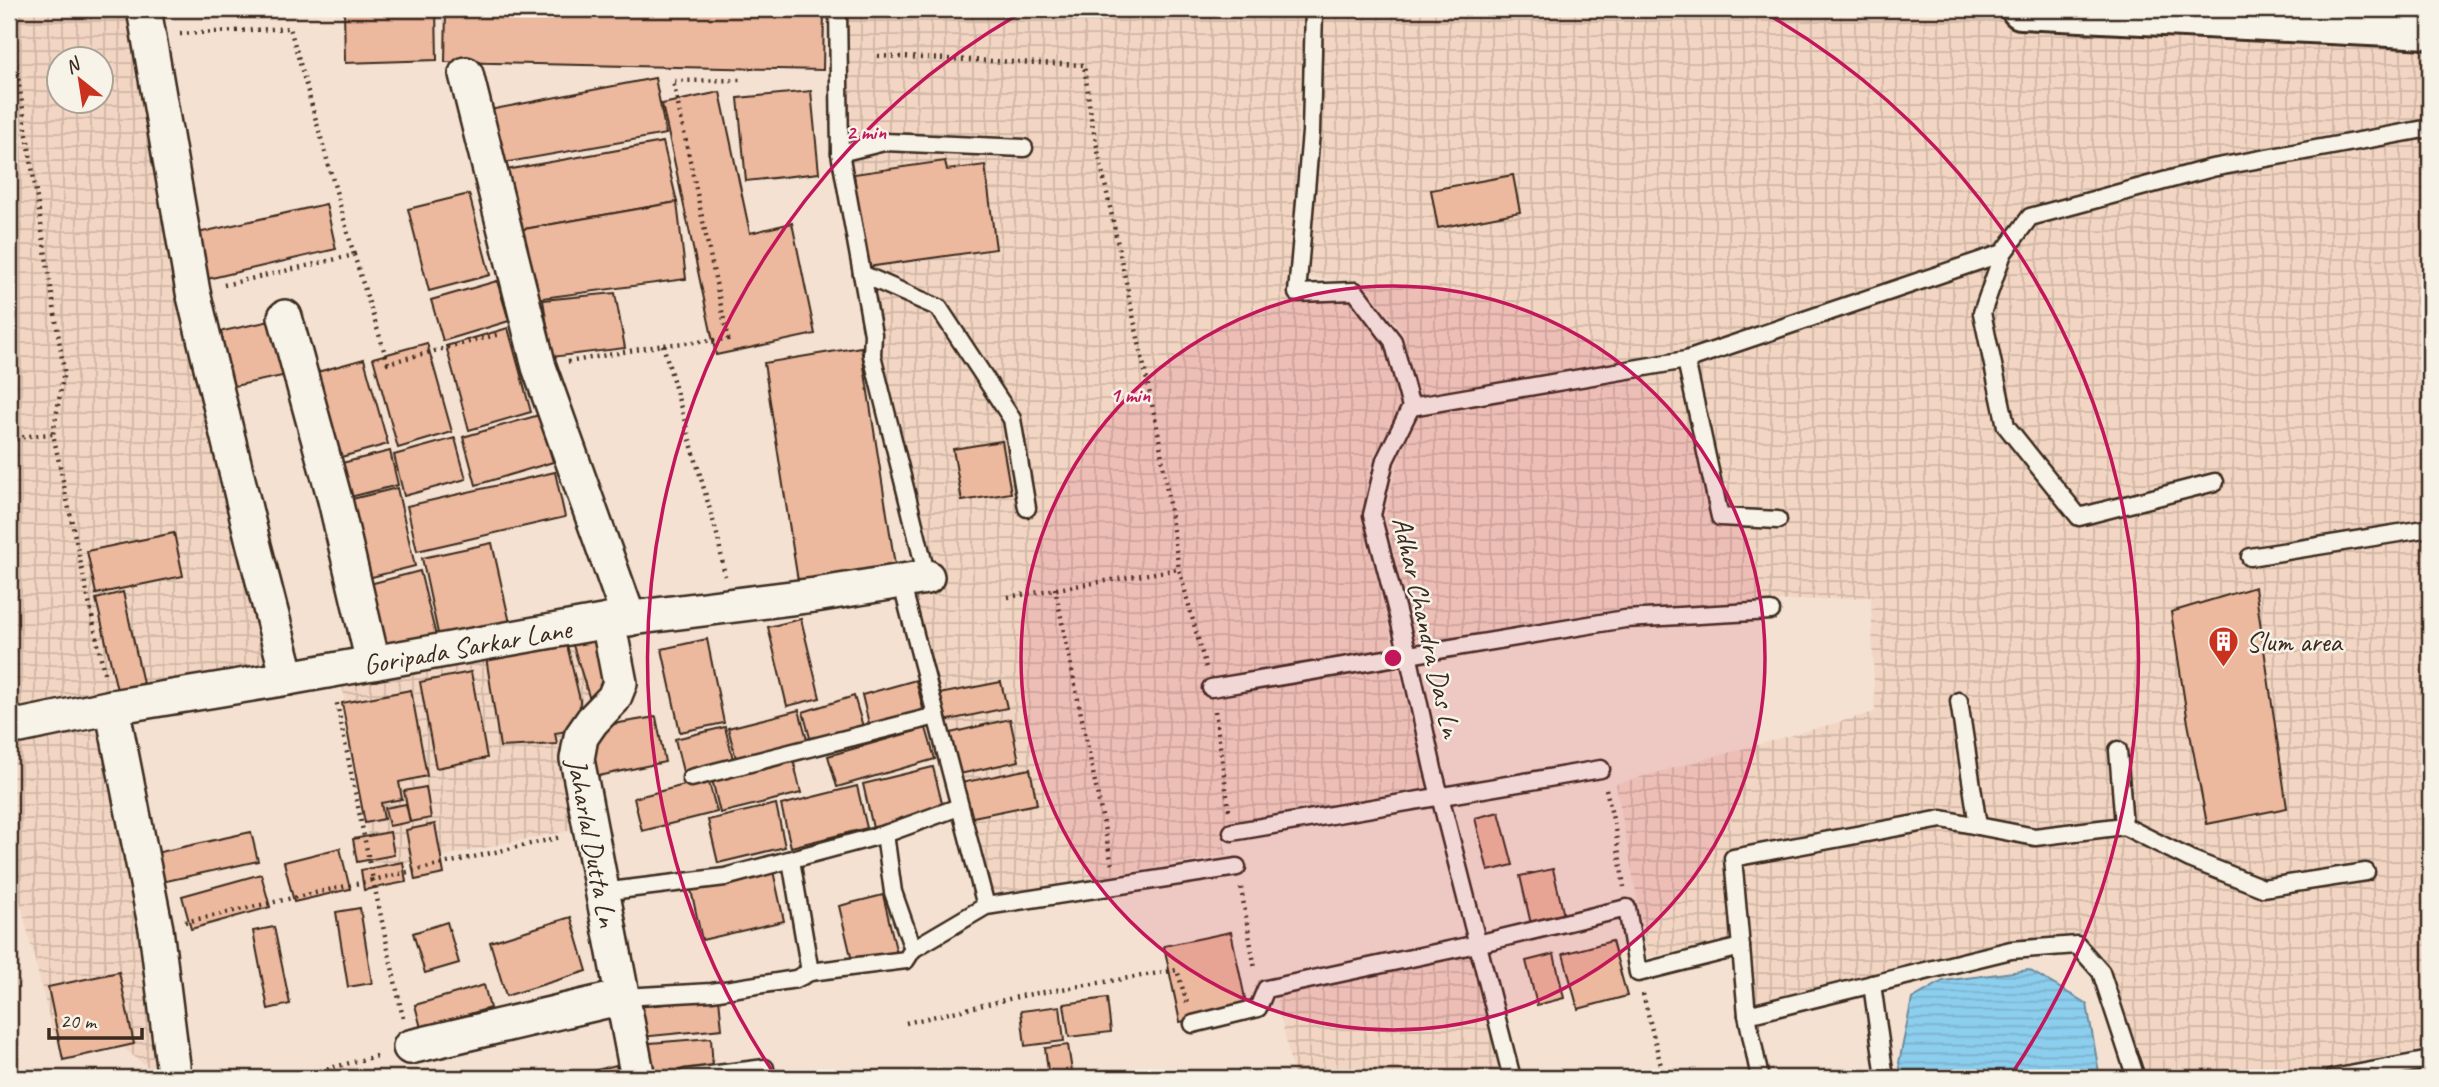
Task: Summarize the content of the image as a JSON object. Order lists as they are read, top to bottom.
{
  "streets": {
    "street": ["Goripada Sarkar Lane", "Jaharlal Dutta Ln"],
    "lane": ["Adhar Chandra Das Ln"]
  },
  "crossings": [
    ["Goripada Sarkar Lane", "Jaharlal Dutta Ln"]
  ],
  "places": {
    "building": ["Slum area"]
  },
  "scale_bar": "20 m",
  "north": "top left",
  "rings": ["2 min", "1 min"]
}
